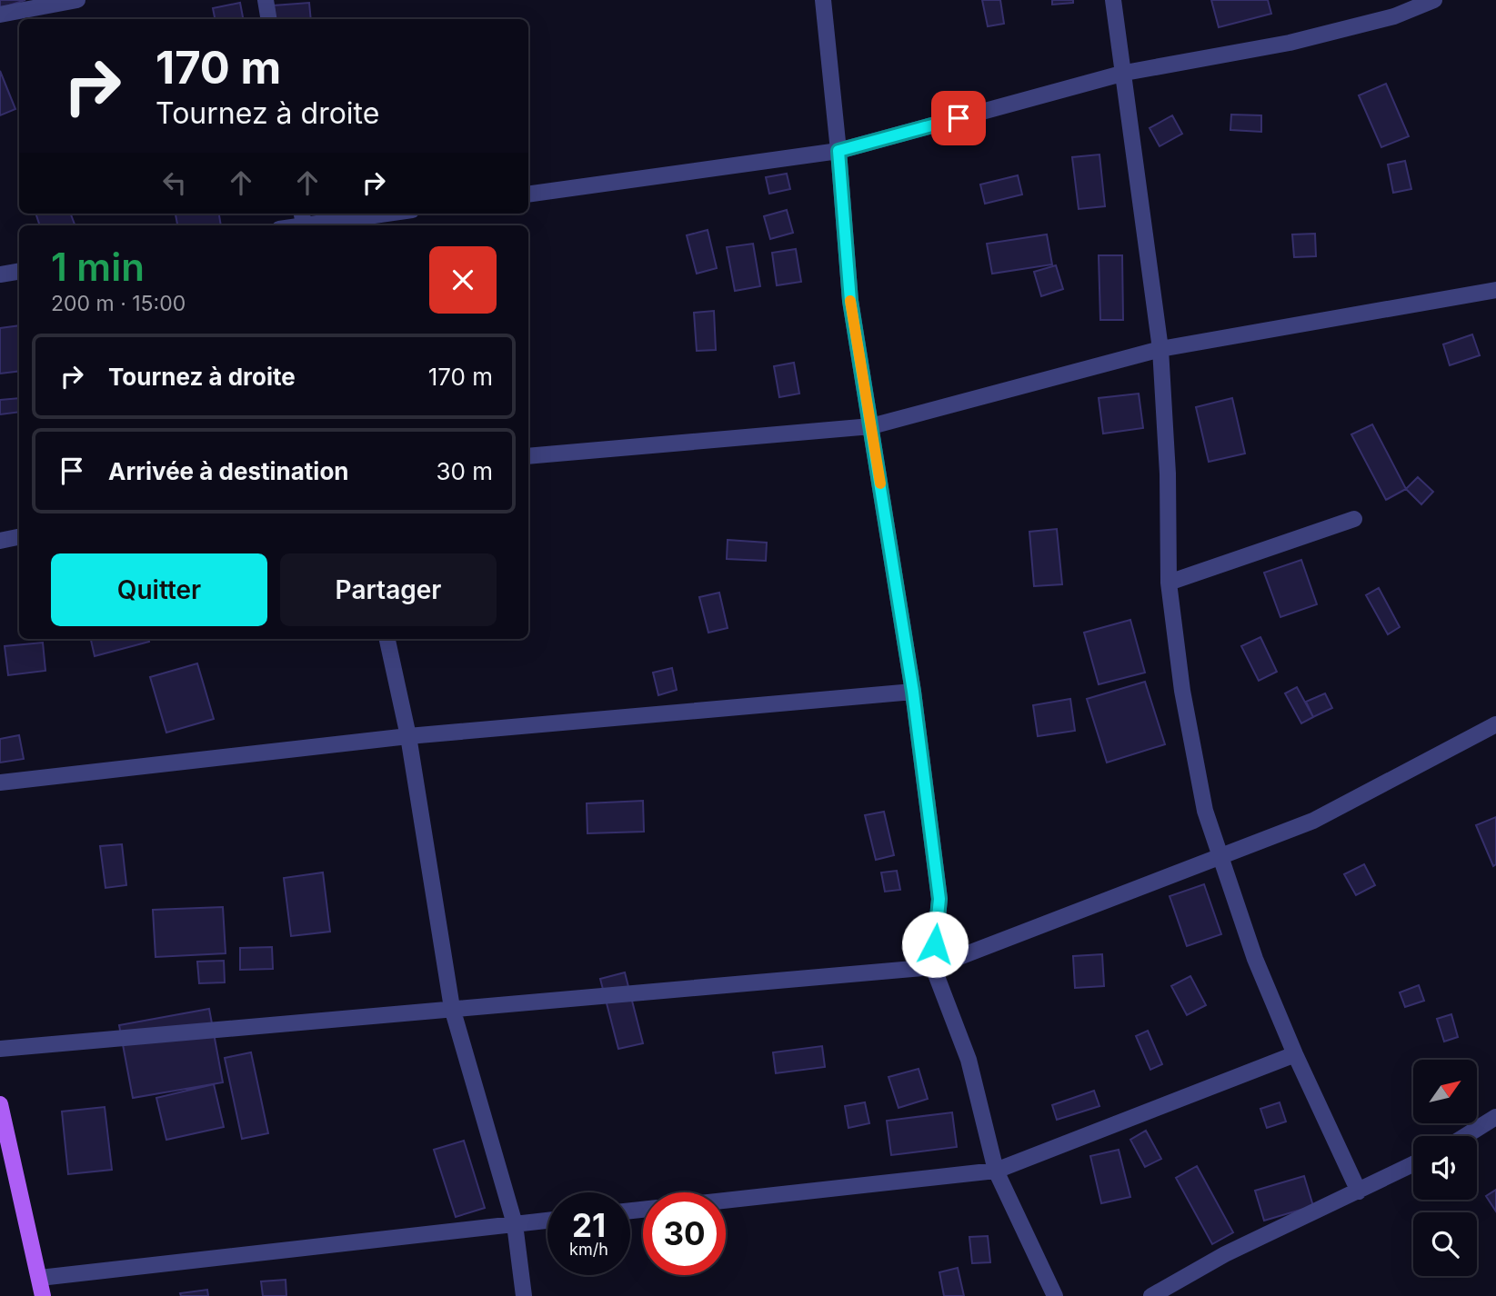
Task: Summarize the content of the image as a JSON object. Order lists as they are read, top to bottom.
{
  "north": "top right",
  "page": {
    "turn": ["170 m", "Tournez à droite"],
    "heading": ["1 min", "200 m · 15:00"],
    "list": [
      {
        "name": "Tournez à droite",
        "value": "170 m"
      },
      {
        "name": "Arrivée à destination",
        "value": "30 m"
      }
    ],
    "buttons": ["Quitter", "Partager"],
    "speed": "21 km/h",
    "limit": "30"
  }
}
